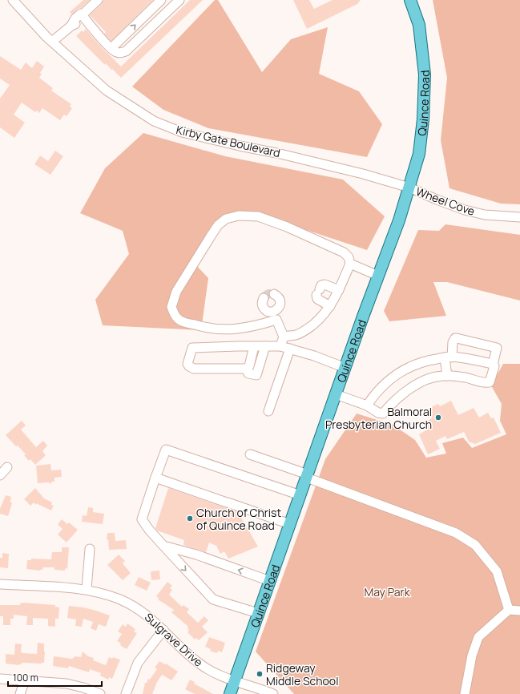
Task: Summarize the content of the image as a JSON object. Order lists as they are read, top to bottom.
{
  "streets": {
    "main road": ["Quince Road"],
    "street": ["Kirby Gate Boulevard", "Wheel Cove", "Sulgrave Drive"]
  },
  "crossings": [
    ["Quince Road", "Kirby Gate Boulevard"],
    ["Quince Road", "Wheel Cove"],
    ["Quince Road", "Sulgrave Drive"],
    ["Kirby Gate Boulevard", "Wheel Cove"]
  ],
  "parks": ["May Park"],
  "places": ["Balmoral Presbyterian Church", "Church of Christ of Quince Road", "Ridgeway Middle School"],
  "scale_bar": "100 m"
}
